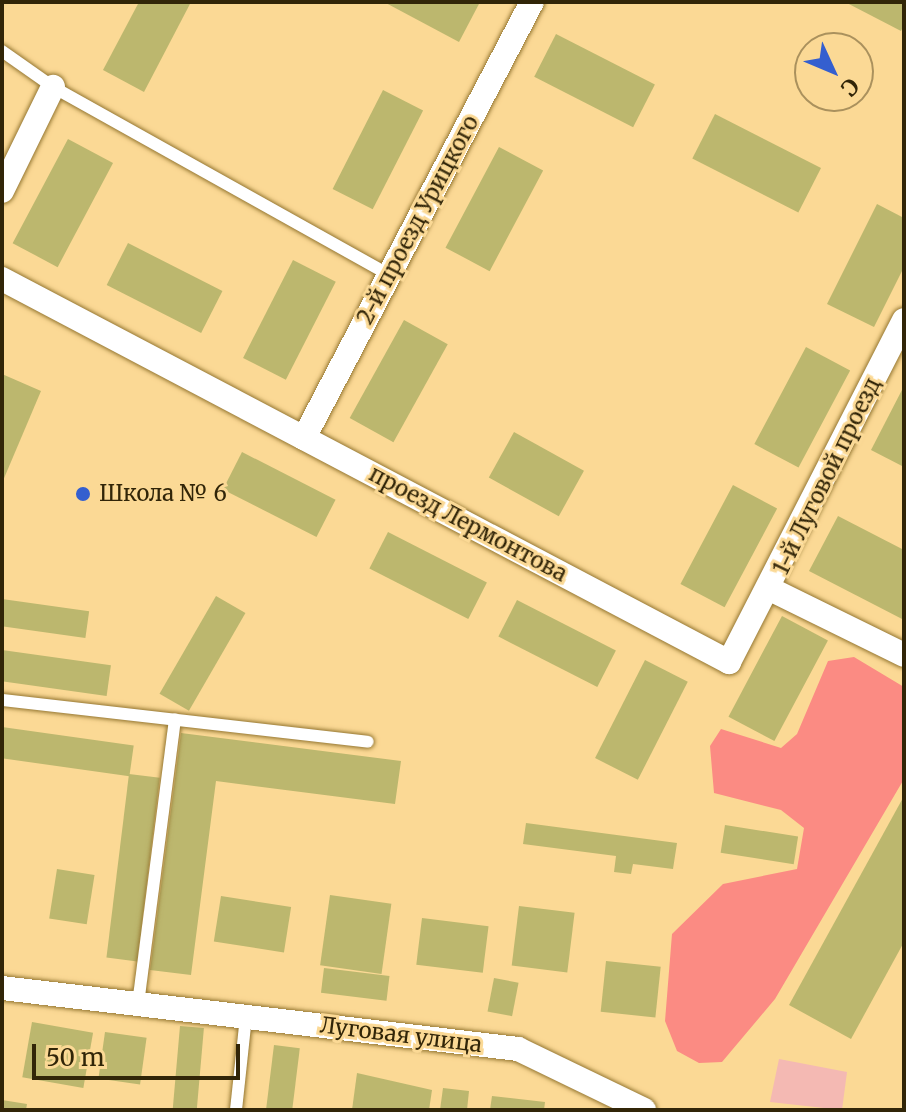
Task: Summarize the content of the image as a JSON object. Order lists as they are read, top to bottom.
{
  "streets": {
    "street": [
      "2-й проезд Урицкого",
      "1-й Луговой проезд",
      "проезд Лермонтова",
      "Луговая улица"
    ]
  },
  "crossings": [
    ["2-й проезд Урицкого", "проезд Лермонтова"],
    ["1-й Луговой проезд", "проезд Лермонтова"]
  ],
  "places": ["Школа № 6"],
  "scale_bar": "50 m",
  "north": "bottom right"
}
